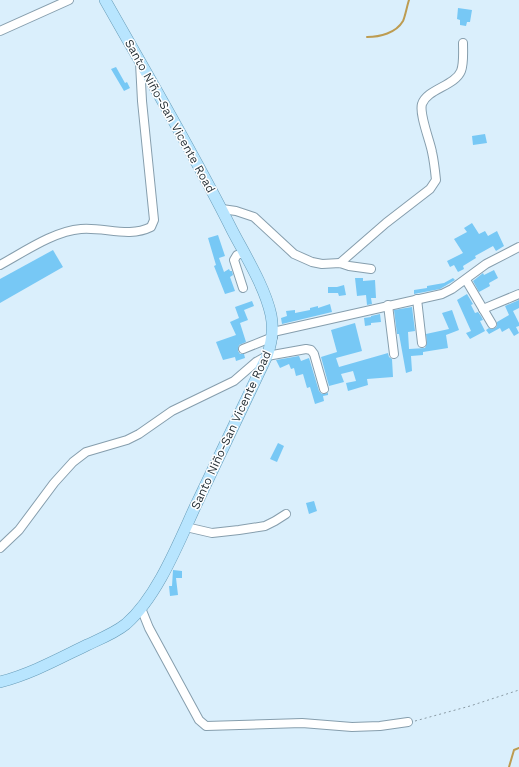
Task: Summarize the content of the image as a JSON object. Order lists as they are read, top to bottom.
{
  "streets": {
    "main road": ["Santo Niño-San Vicente Road"]
  }
}
